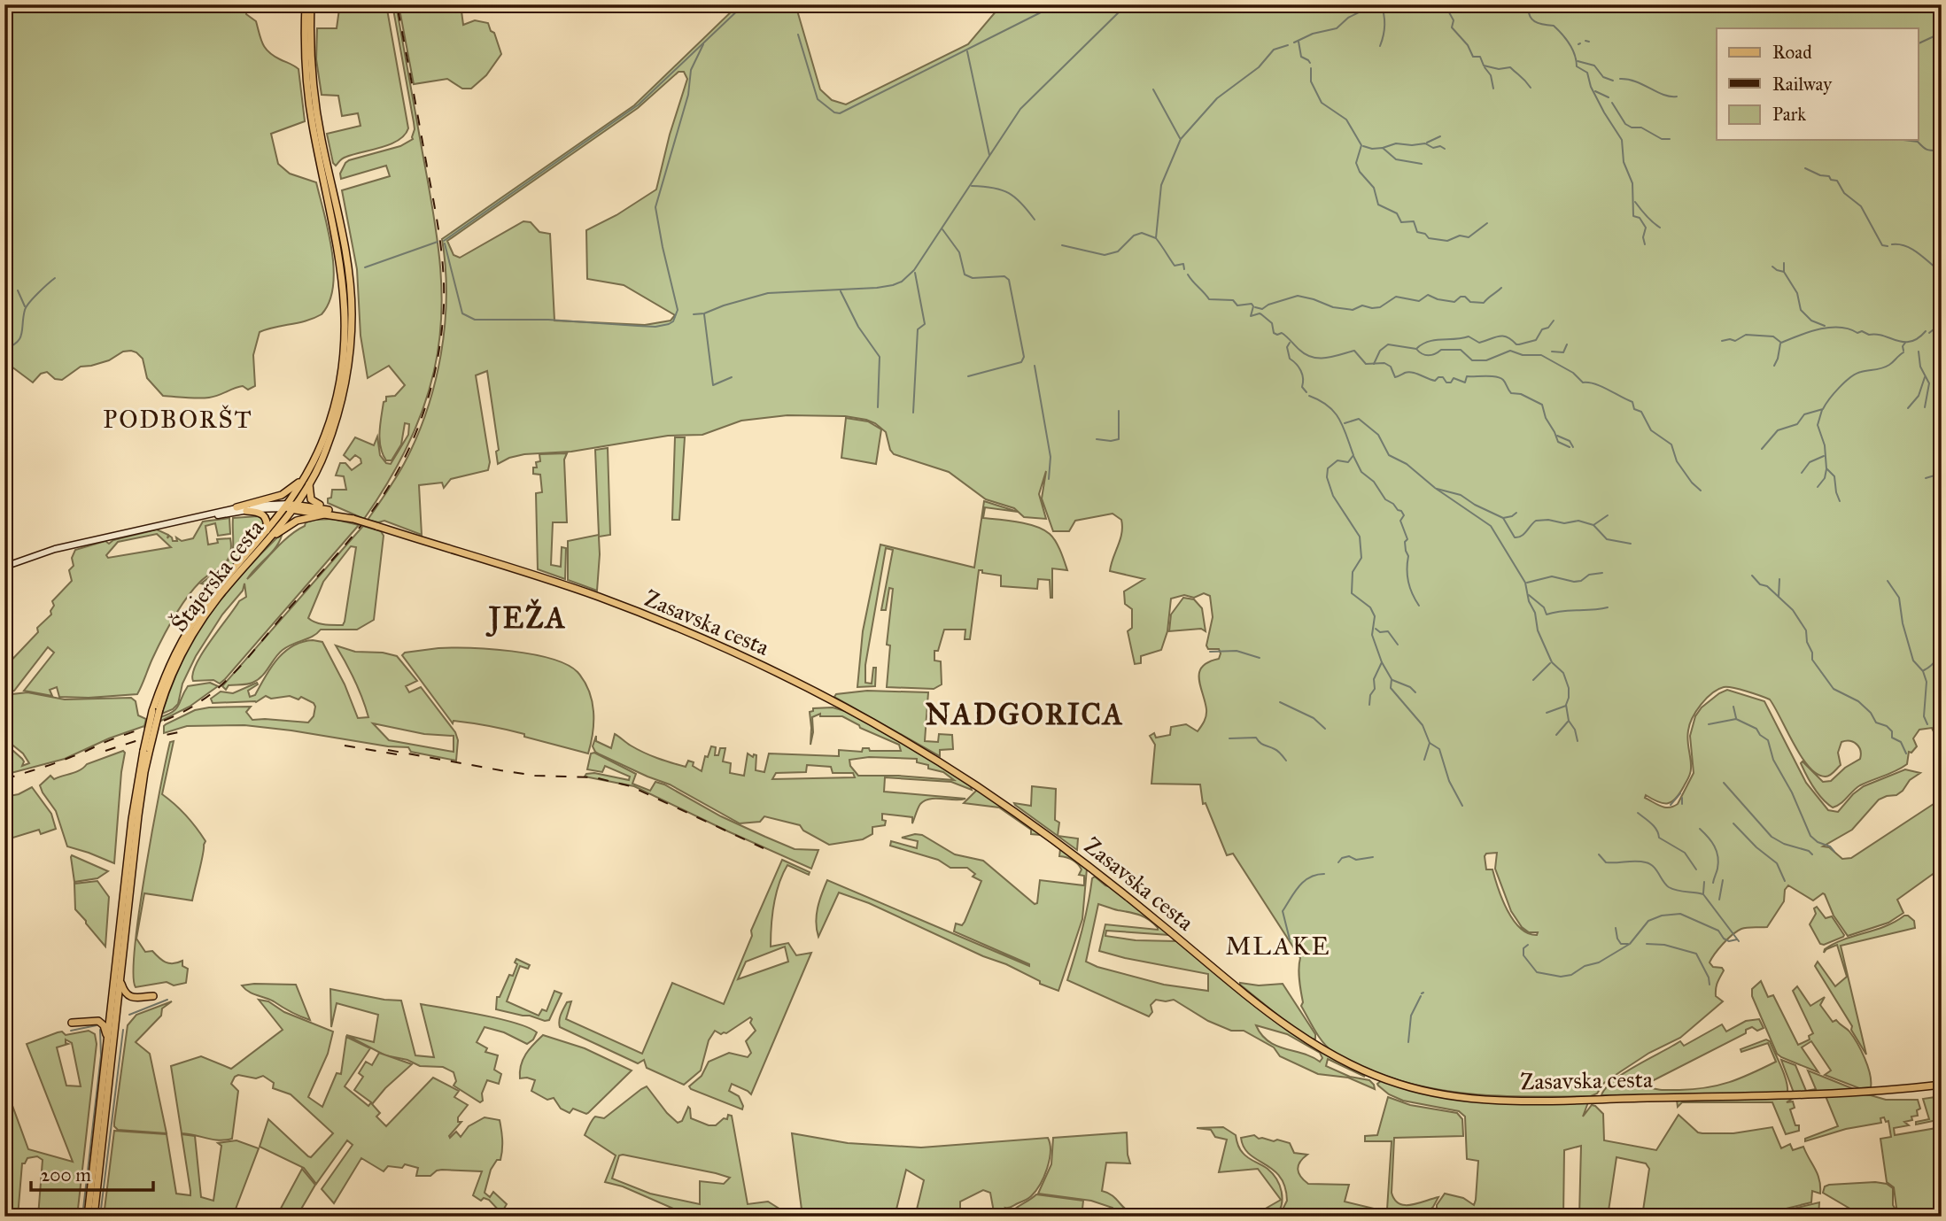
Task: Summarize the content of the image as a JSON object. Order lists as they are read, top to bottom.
{
  "streets": {
    "main road": ["Štajerska cesta", "Zasavska cesta"]
  },
  "crossings": [
    ["Štajerska cesta", "Zasavska cesta"]
  ],
  "districts": [
    "PODBORŠT",
    "JEŽA",
    "NADGORICA",
    "MLAKE"
  ],
  "legend": ["Road", "Railway", "Park"],
  "scale_bar": "200 m"
}
